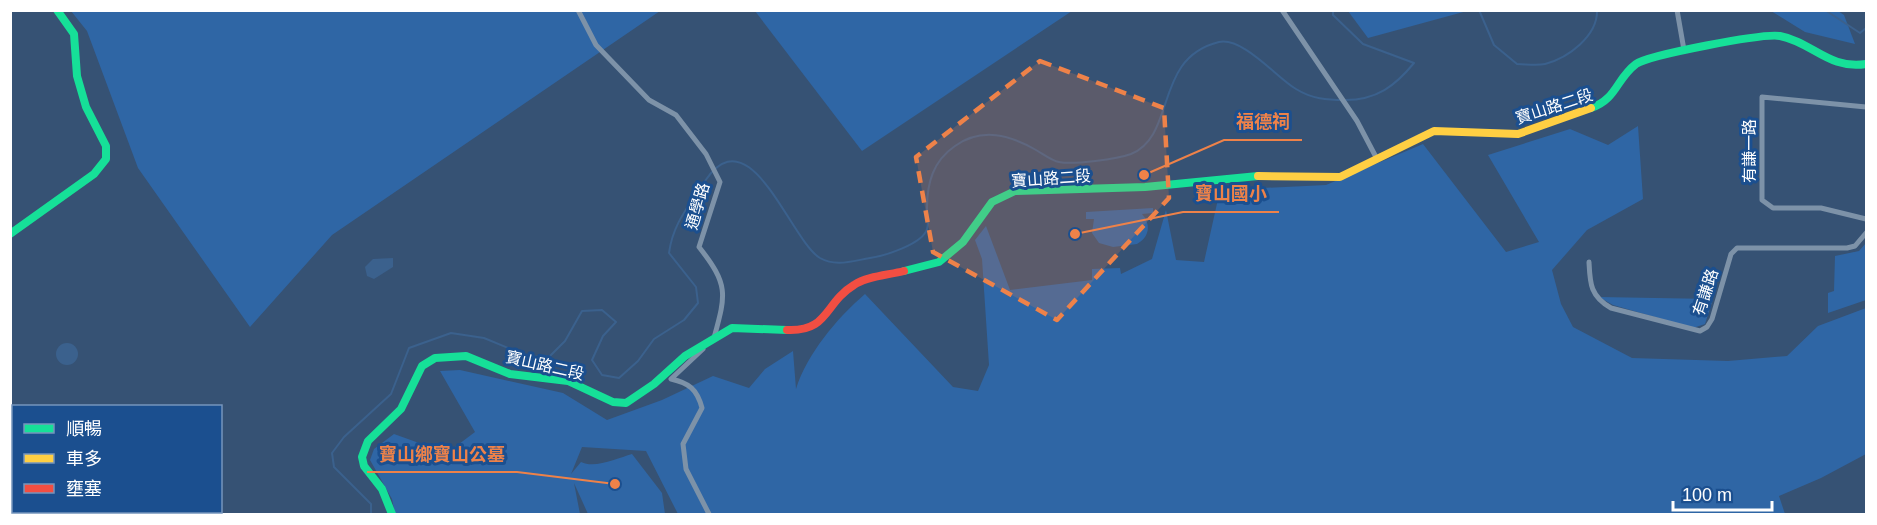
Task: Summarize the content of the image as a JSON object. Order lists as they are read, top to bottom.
{
  "streets": {
    "street": [
      "寶山路二段",
      "有謙一路",
      "通學路",
      "有謙路"
    ]
  },
  "crossings": [
    ["寶山路二段", "通學路"]
  ],
  "places": ["福德祠", "寶山國小", "寶山鄉寶山公墓"],
  "legend": ["順暢", "車多", "壅塞"],
  "scale_bar": "100 m"
}
